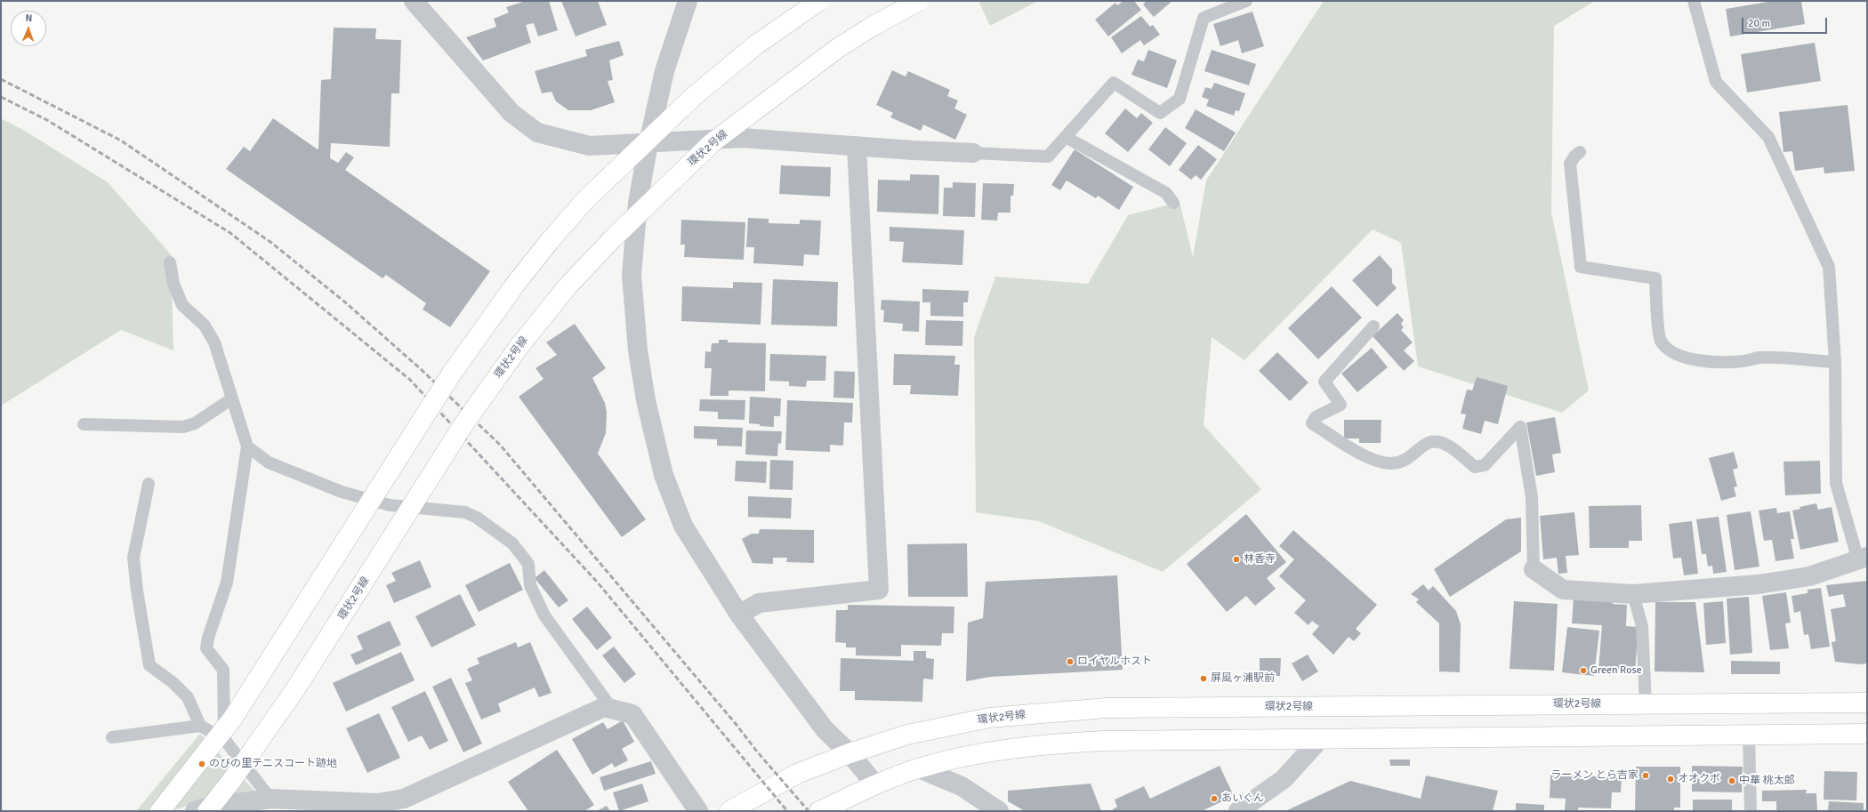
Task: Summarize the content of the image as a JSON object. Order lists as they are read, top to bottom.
{
  "streets": {
    "main road": ["環状2号線"]
  },
  "places": [
    "林香寺",
    "ロイヤルホスト",
    "Green Rose",
    "屏風ヶ浦駅前",
    "のびの里テニスコート跡地",
    "ラーメン とら吉家",
    "オオクボ",
    "中華 桃太郎",
    "あいぐん"
  ],
  "scale_bar": "20 m",
  "north": "top"
}
